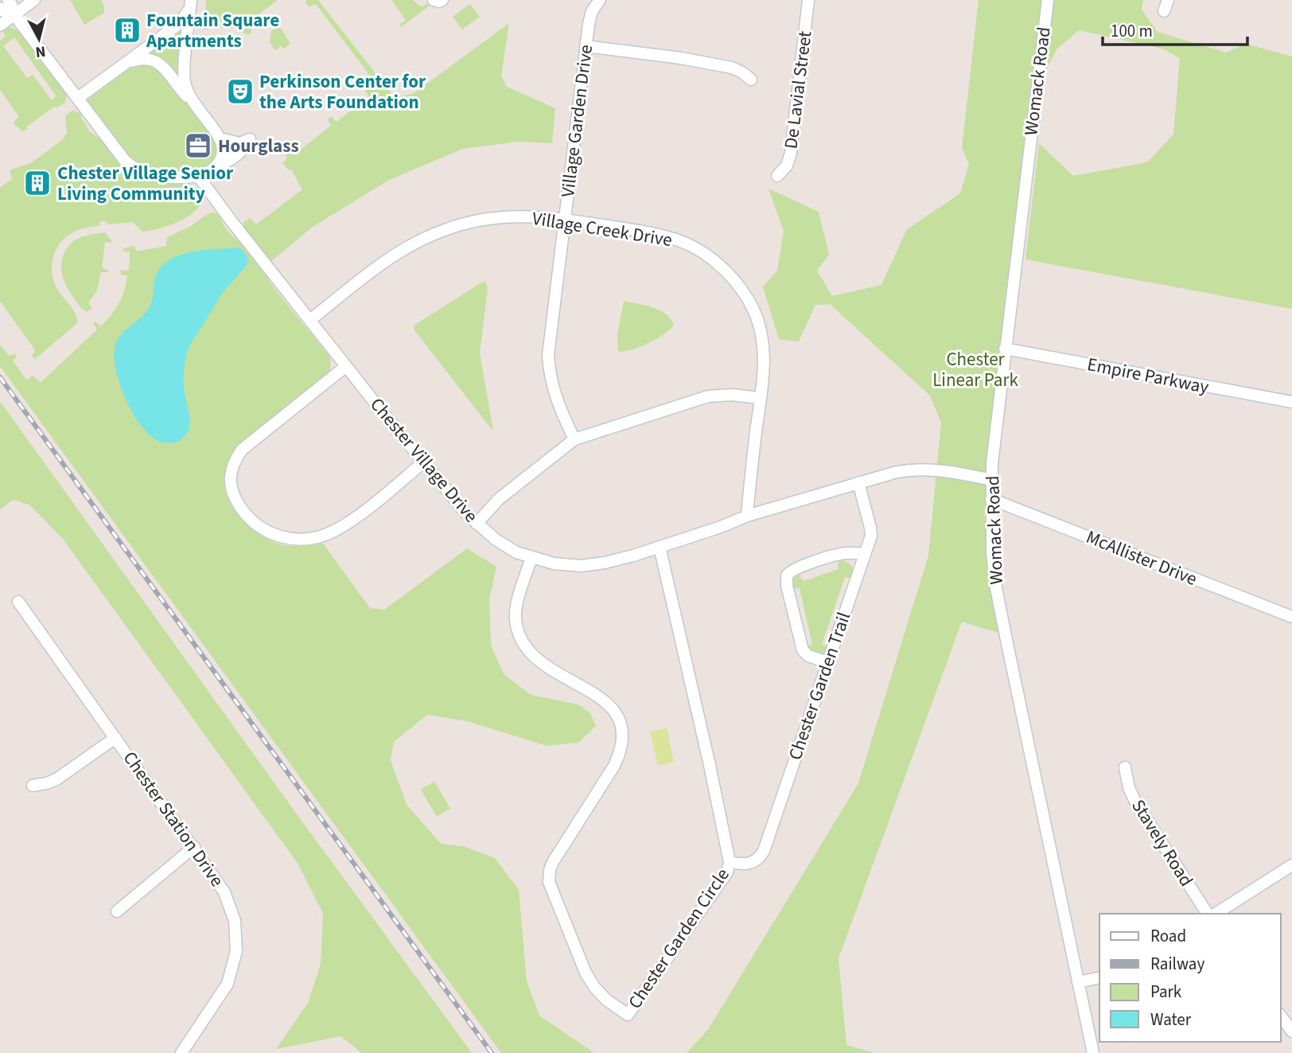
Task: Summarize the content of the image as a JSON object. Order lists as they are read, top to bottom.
{
  "streets": {
    "street": [
      "Womack Road",
      "De Lavial Street",
      "Village Garden Drive",
      "Village Creek Drive",
      "Empire Parkway",
      "Chester Village Drive",
      "McAllister Drive",
      "Chester Garden Trail",
      "Chester Station Drive",
      "Stavely Road",
      "Chester Garden Circle"
    ]
  },
  "crossings": [
    ["Womack Road", "Empire Parkway"],
    ["Womack Road", "Chester Village Drive"],
    ["Womack Road", "McAllister Drive"],
    ["Village Garden Drive", "Village Creek Drive"],
    ["Village Creek Drive", "Chester Village Drive"],
    ["Chester Village Drive", "Chester Garden Trail"],
    ["Chester Village Drive", "Chester Garden Circle"],
    ["Chester Garden Trail", "Chester Garden Circle"]
  ],
  "parks": ["Chester Linear Park"],
  "places": {
    "building": ["Fountain Square Apartments", "Chester Village Senior Living Community"],
    "theatre": ["Perkinson Center for the Arts Foundation"],
    "office": ["Hourglass"]
  },
  "legend": [
    "Road",
    "Railway",
    "Park",
    "Water"
  ],
  "scale_bar": "100 m",
  "north": "bottom"
}
